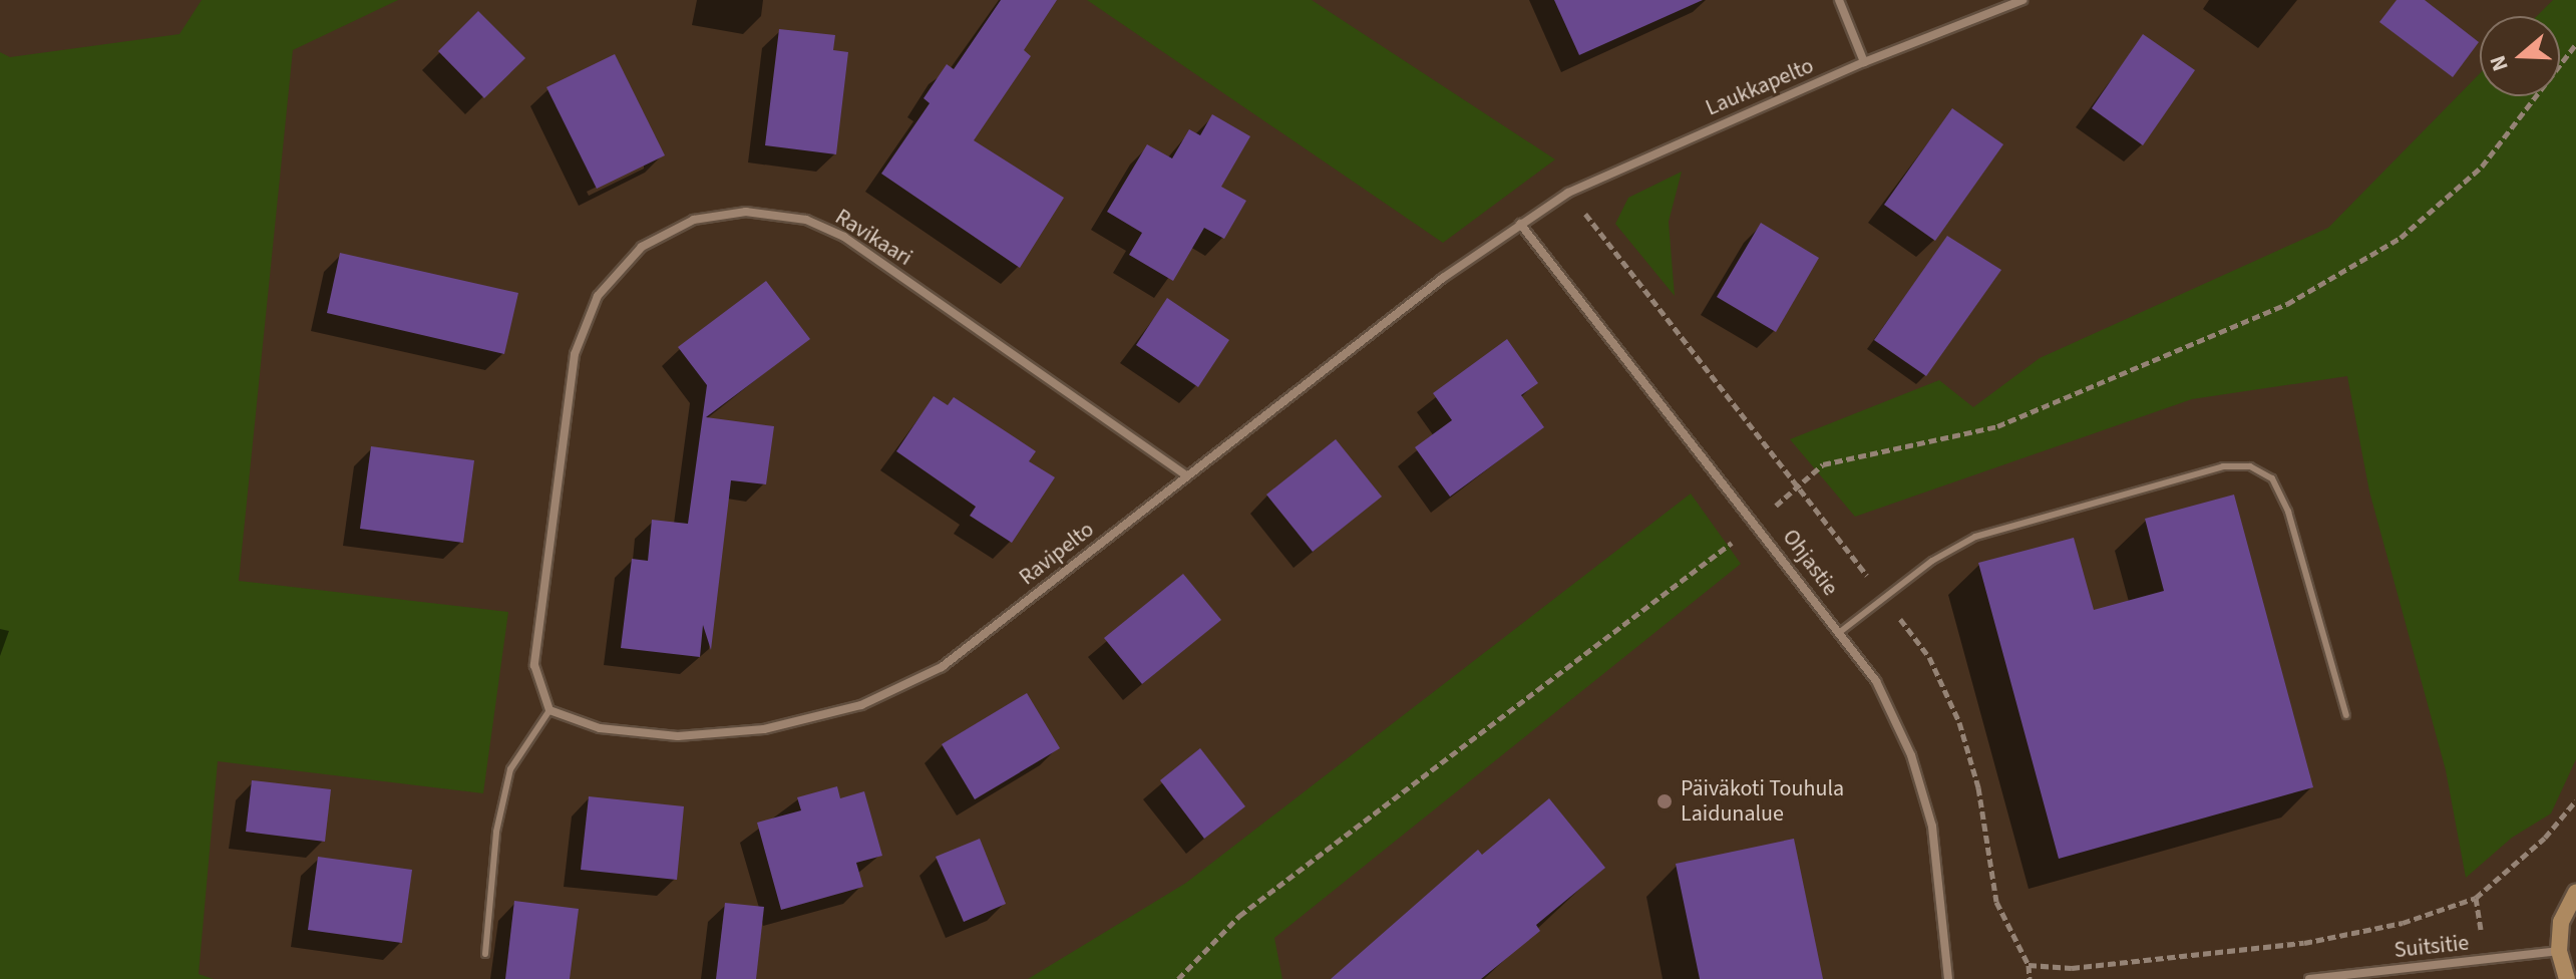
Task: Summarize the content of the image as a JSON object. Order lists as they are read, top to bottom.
{
  "streets": {
    "street": [
      "Laukkapelto",
      "Ravikaari",
      "Ravipelto",
      "Ohjastie",
      "Suitsitie"
    ]
  },
  "crossings": [
    ["Laukkapelto", "Ravipelto"],
    ["Laukkapelto", "Ohjastie"],
    ["Ravikaari", "Ravipelto"],
    ["Ravipelto", "Ohjastie"]
  ],
  "places": ["Päiväkoti Touhula Laidunalue"],
  "north": "left"
}
